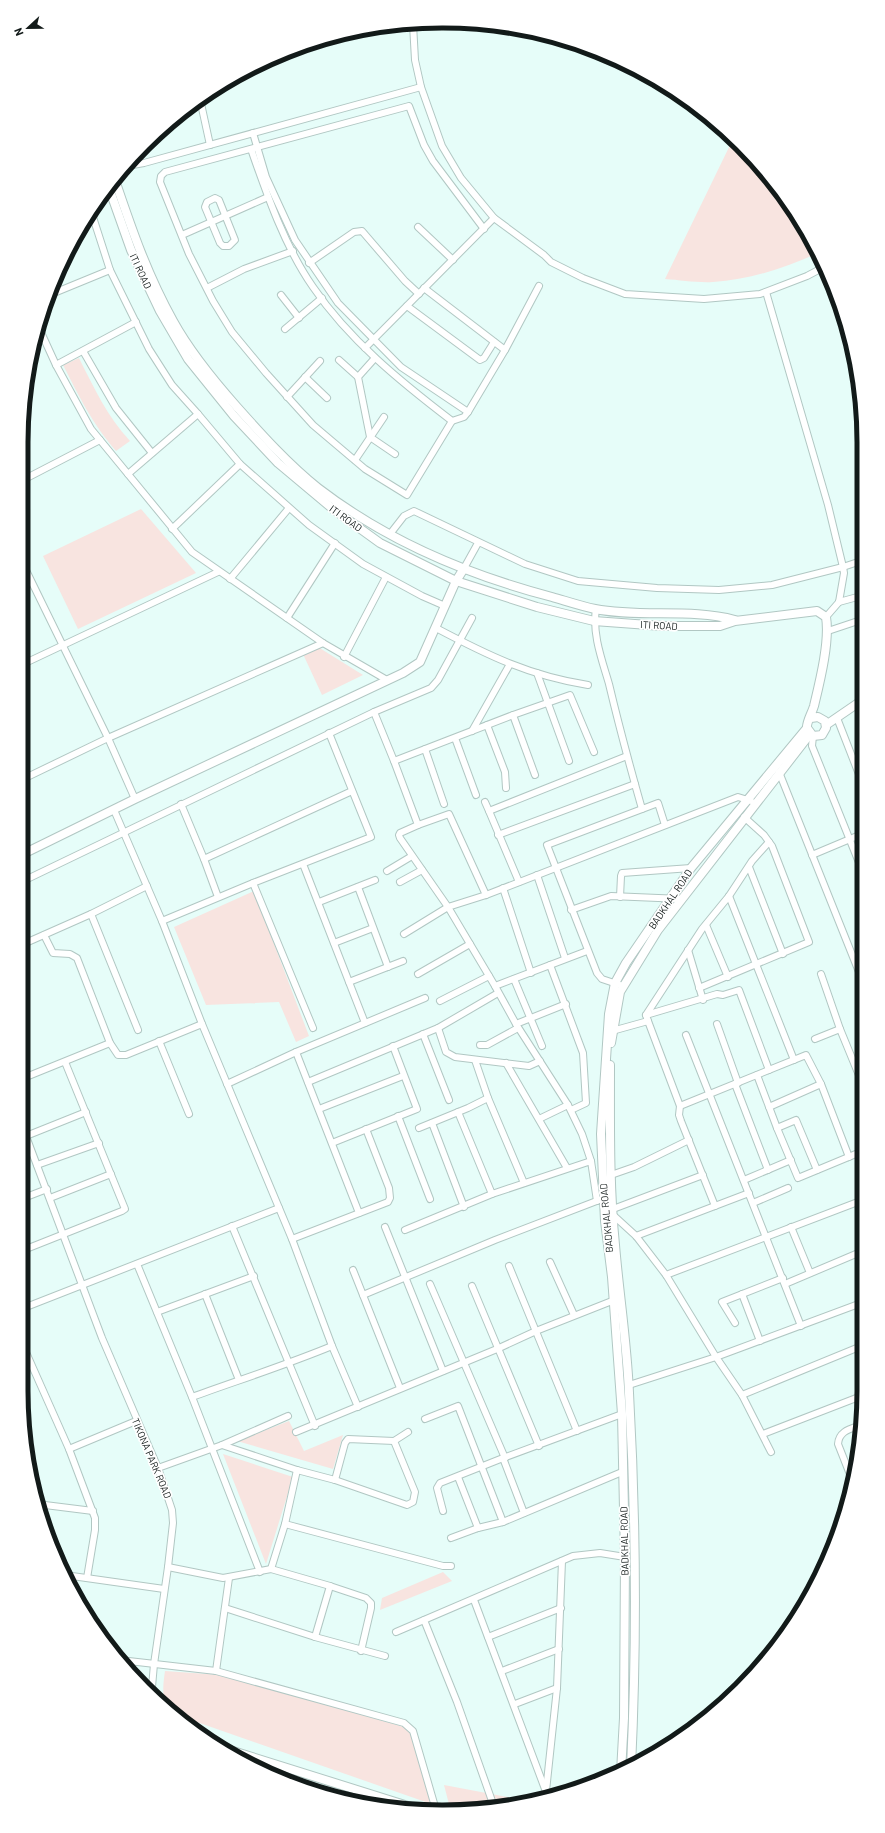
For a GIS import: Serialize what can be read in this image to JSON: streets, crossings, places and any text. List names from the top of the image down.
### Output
{
  "streets": {
    "street": ["ITI ROAD", "BADKHAL ROAD", "TIKONA PARK ROAD"]
  },
  "north": "left"
}
